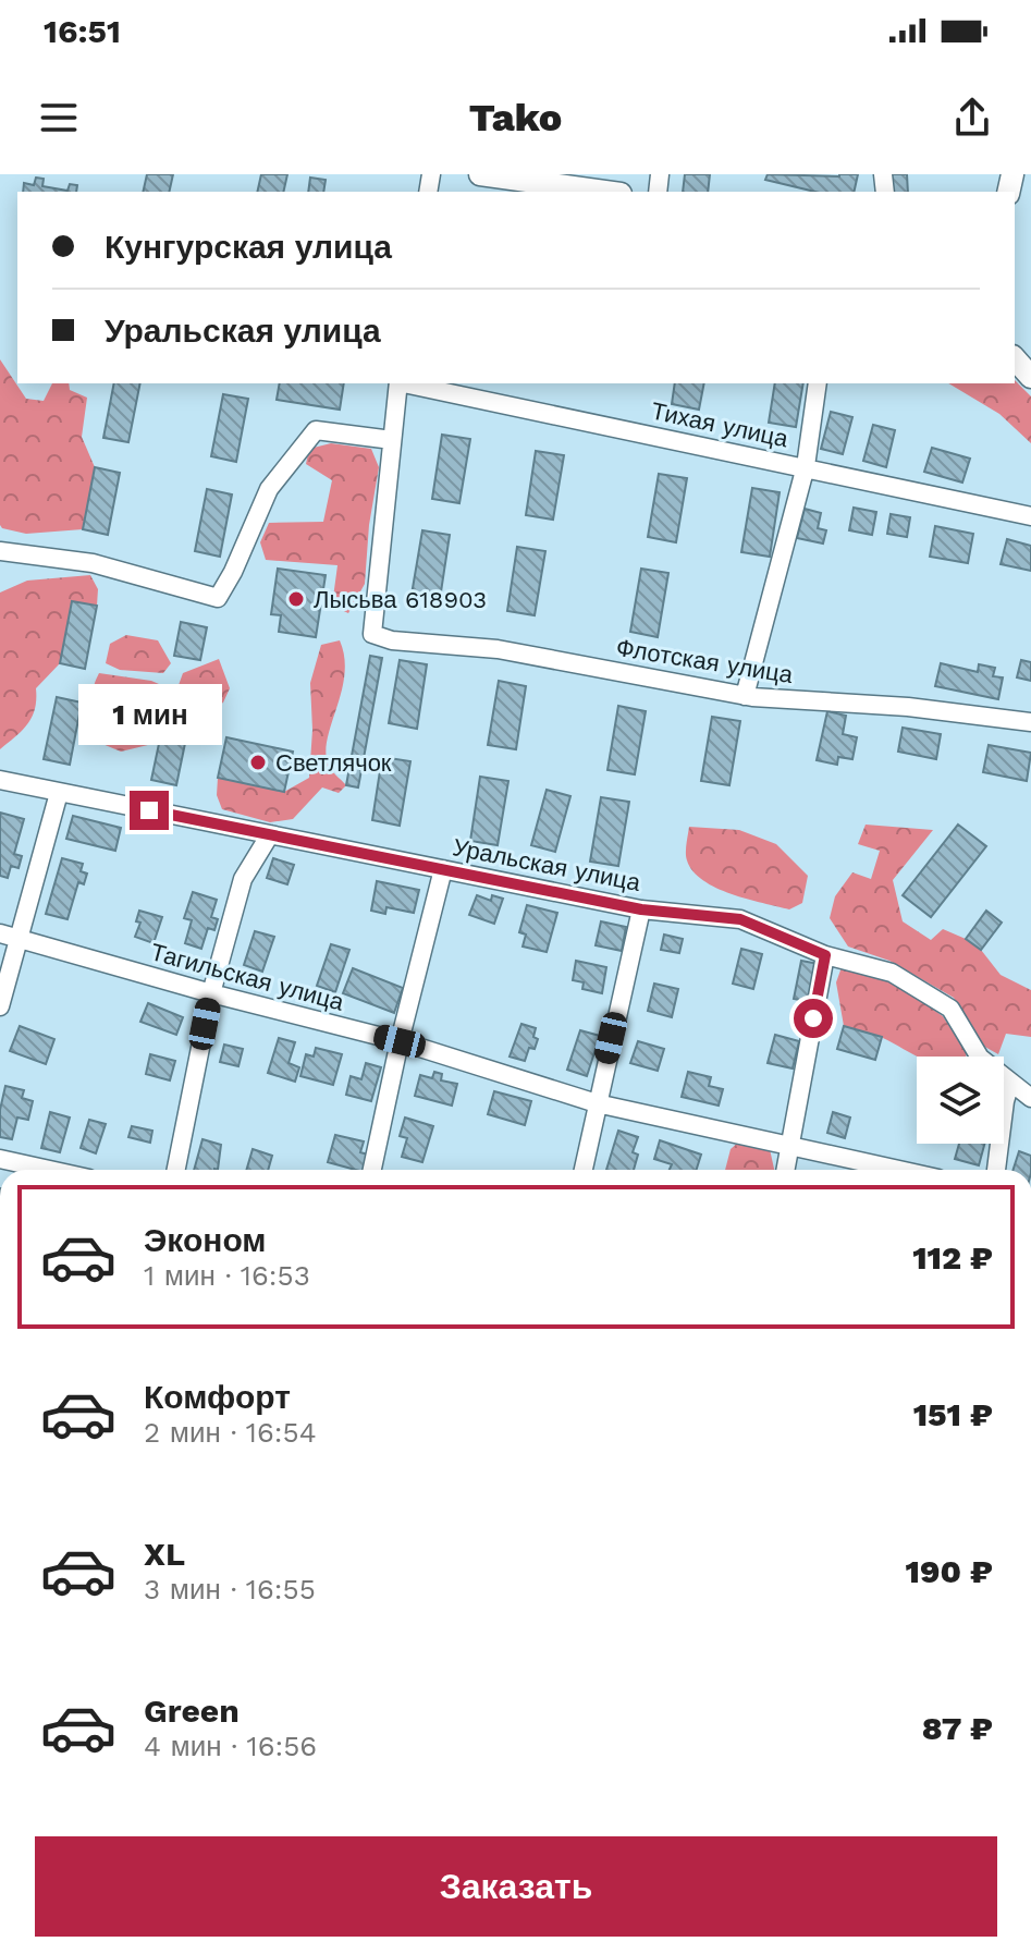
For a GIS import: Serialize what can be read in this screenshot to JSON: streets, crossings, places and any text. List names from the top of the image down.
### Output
{
  "streets": {
    "street": [
      "Тихая улица",
      "Флотская улица",
      "Уральская улица",
      "Тагильская улица"
    ]
  },
  "places": ["Лысьва 618903", "Светлячок"],
  "page": {
    "status": "16:51",
    "header": "Tako",
    "banner": ["Кунгурская улица", "Уральская улица"],
    "bubble": "1 мин",
    "list": [
      {
        "name": "Эконом",
        "note": "1 мин · 16:53",
        "value": "112 ₽"
      },
      {
        "name": "Комфорт",
        "note": "2 мин · 16:54",
        "value": "151 ₽"
      },
      {
        "name": "XL",
        "note": "3 мин · 16:55",
        "value": "190 ₽"
      },
      {
        "name": "Green",
        "note": "4 мин · 16:56",
        "value": "87 ₽"
      }
    ],
    "buttons": "Заказать"
  }
}
